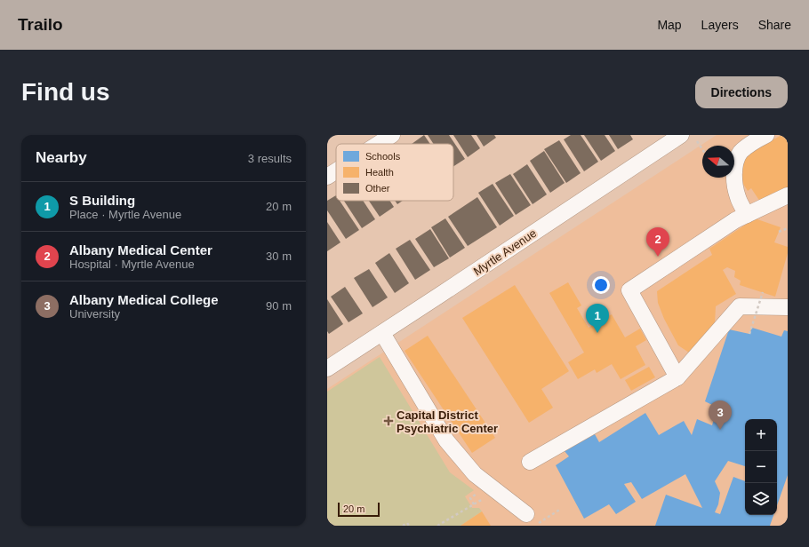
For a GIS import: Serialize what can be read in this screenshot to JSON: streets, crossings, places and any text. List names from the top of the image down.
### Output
{
  "streets": {
    "street": ["Myrtle Avenue"]
  },
  "places": {
    "health": ["Capital District Psychiatric Center"]
  },
  "legend": ["Schools", "Health", "Other"],
  "scale_bar": "20 m",
  "north": "left",
  "page": {
    "header": "Trailo",
    "nav": ["Map", "Layers", "Share"],
    "buttons": "Directions",
    "title": "Find us",
    "heading": ["Nearby", "3 results"],
    "list": [
      {
        "mark": "1",
        "name": "S Building",
        "note": "Place · Myrtle Avenue",
        "value": "20 m"
      },
      {
        "mark": "2",
        "name": "Albany Medical Center",
        "note": "Hospital · Myrtle Avenue",
        "value": "30 m"
      },
      {
        "mark": "3",
        "name": "Albany Medical College",
        "note": "University",
        "value": "90 m"
      }
    ],
    "pins": ["2", "1", "3"],
    "map_buttons": ["+", "−"],
    "scale": "20 m"
  }
}
